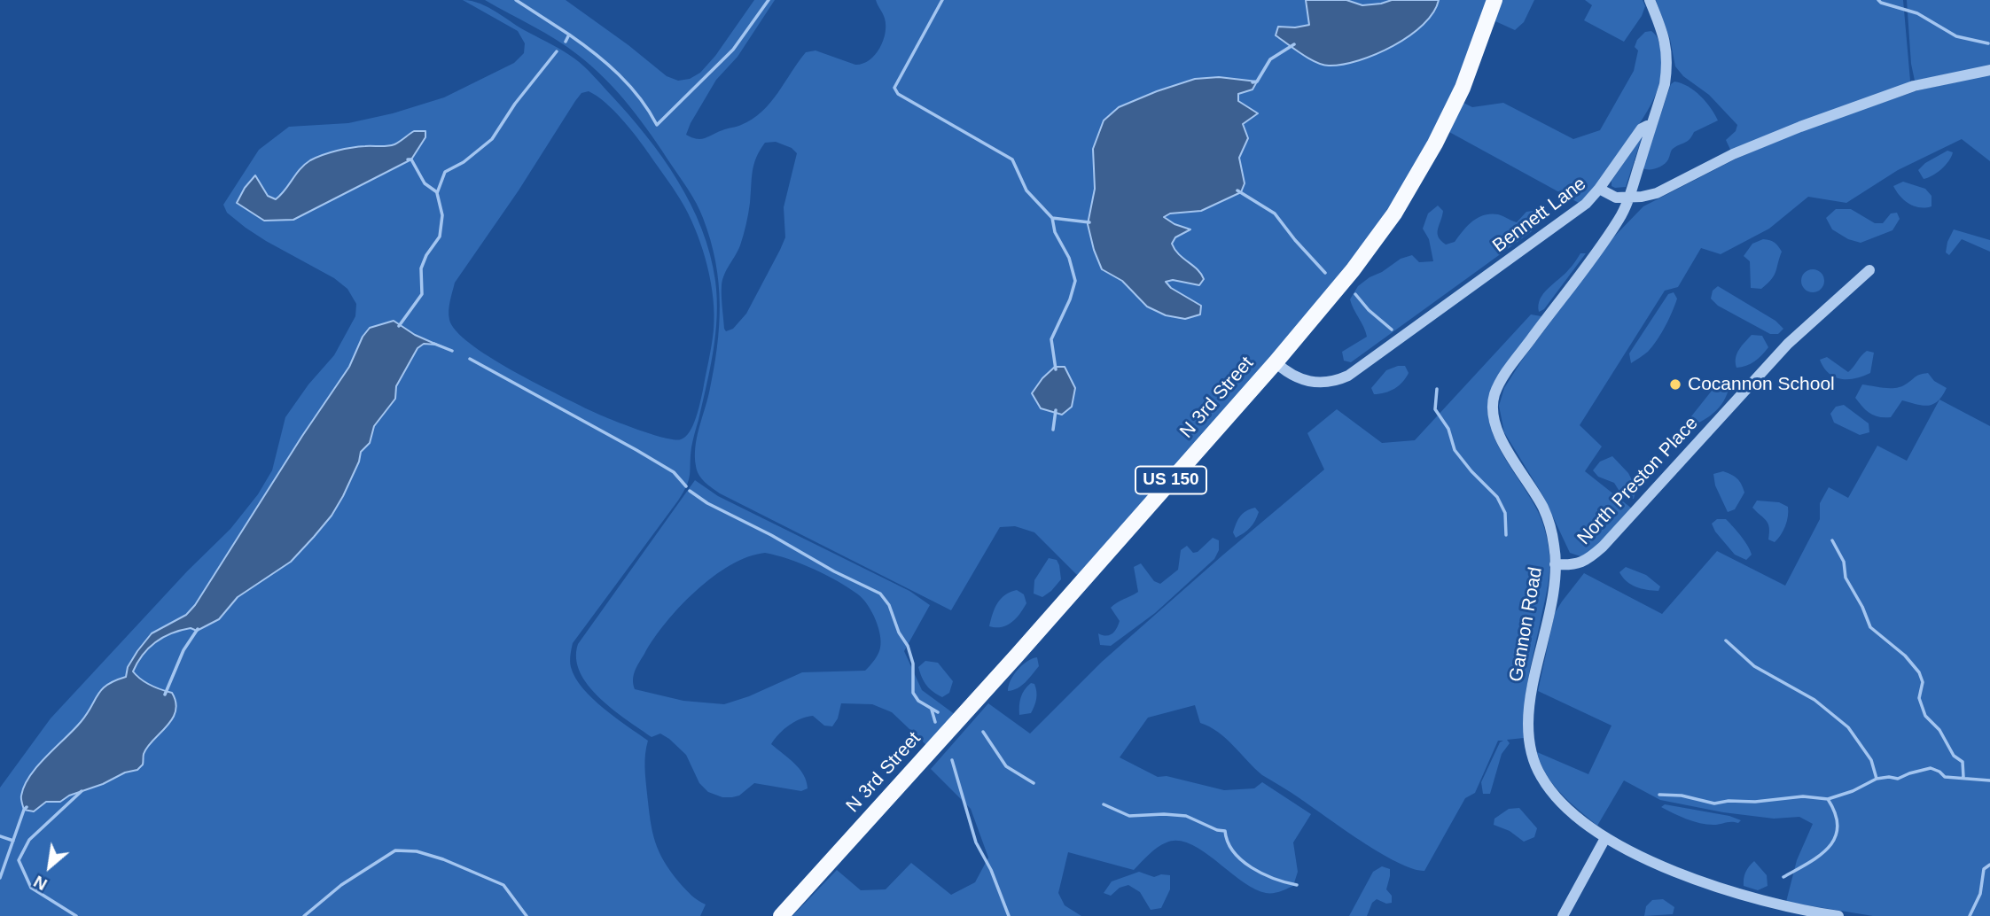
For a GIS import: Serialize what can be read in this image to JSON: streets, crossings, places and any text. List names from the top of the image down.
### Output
{
  "streets": {
    "main road": ["N 3rd Street", "US 150"],
    "street": ["Bennett Lane", "North Preston Place", "Gannon Road"]
  },
  "crossings": [
    ["Bennett Lane", "N 3rd Street"],
    ["Bennett Lane", "Gannon Road"],
    ["North Preston Place", "Gannon Road"]
  ],
  "places": ["Cocannon School"],
  "north": "bottom left"
}
